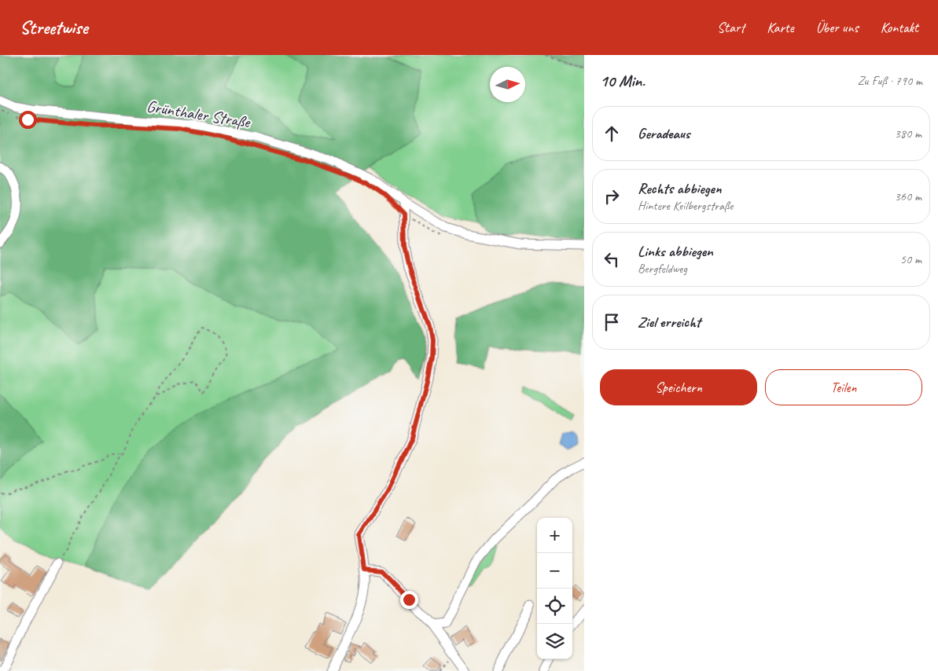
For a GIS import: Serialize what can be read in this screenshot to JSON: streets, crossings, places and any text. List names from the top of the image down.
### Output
{
  "streets": {
    "street": ["Grünthaler Straße"]
  },
  "north": "right",
  "page": {
    "header": "Streetwise",
    "nav": [
      "Start",
      "Karte",
      "Über uns",
      "Kontakt"
    ],
    "heading": ["10 Min.", "Zu Fuß · 790 m"],
    "list": [
      ["Geradeaus", "380 m"],
      ["Rechts abbiegen", "Hintere Keilbergstraße", "360 m"],
      ["Links abbiegen", "Bergfeldweg", "50 m"],
      "Ziel erreicht"
    ],
    "buttons": ["Speichern", "Teilen"],
    "map_buttons": ["+", "−"]
  }
}
